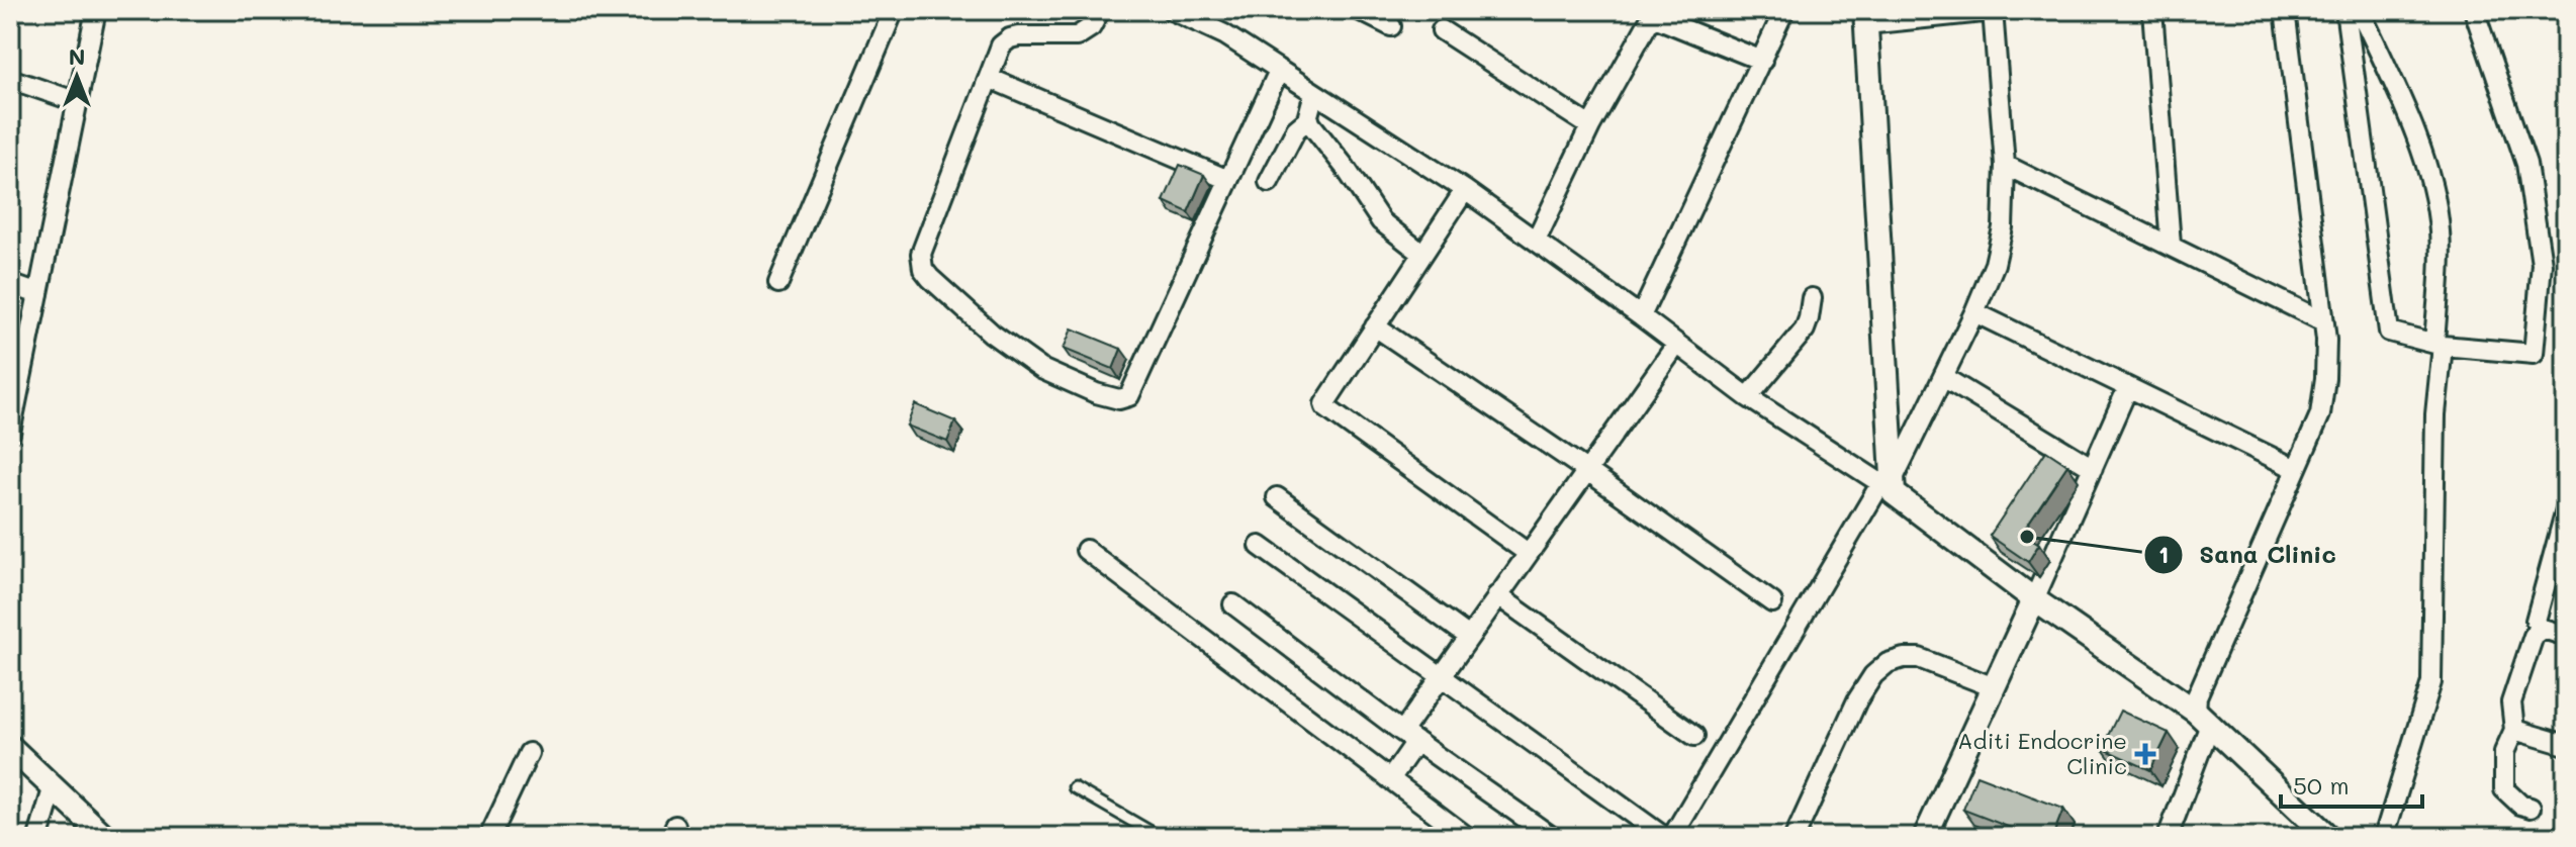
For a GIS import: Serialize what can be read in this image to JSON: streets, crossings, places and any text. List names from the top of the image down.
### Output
{
  "places": {
    "other": ["Sana Clinic"],
    "health": ["Aditi Endocrine Clinic"]
  },
  "scale_bar": "50 m",
  "north": "top"
}
